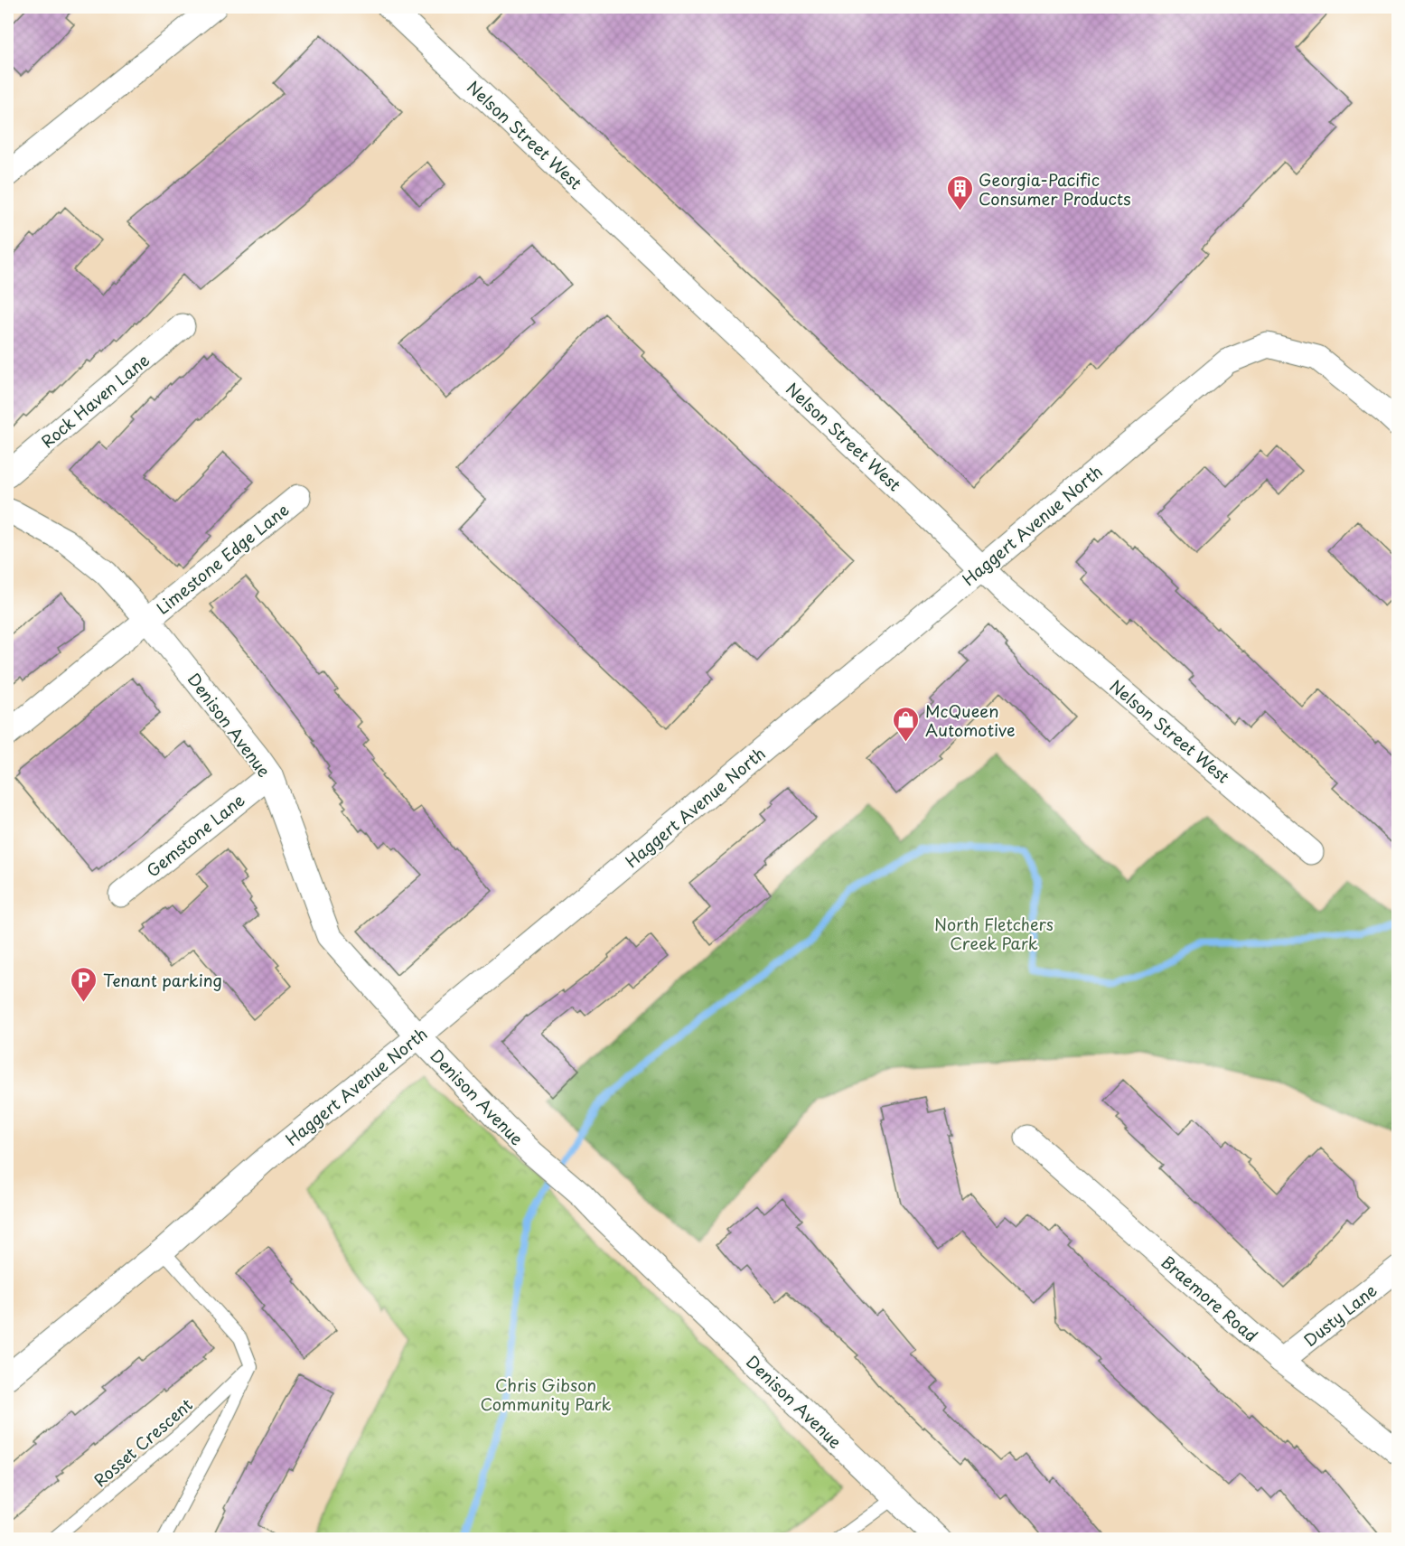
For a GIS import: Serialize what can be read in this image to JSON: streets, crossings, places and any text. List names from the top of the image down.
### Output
{
  "streets": {
    "street": [
      "Nelson Street West",
      "Rock Haven Lane",
      "Haggert Avenue North",
      "Limestone Edge Lane",
      "Denison Avenue",
      "Gemstone Lane",
      "Braemore Road",
      "Dusty Lane"
    ],
    "lane": ["Rosset Crescent"]
  },
  "crossings": [
    ["Nelson Street West", "Haggert Avenue North"],
    ["Haggert Avenue North", "Denison Avenue"],
    ["Limestone Edge Lane", "Denison Avenue"],
    ["Denison Avenue", "Gemstone Lane"],
    ["Braemore Road", "Dusty Lane"]
  ],
  "parks": ["North Fletchers Creek Park", "Chris Gibson Community Park"],
  "places": {
    "building": ["Georgia-Pacific Consumer Products"],
    "shop": ["McQueen Automotive"],
    "parking": ["Tenant parking"]
  }
}
